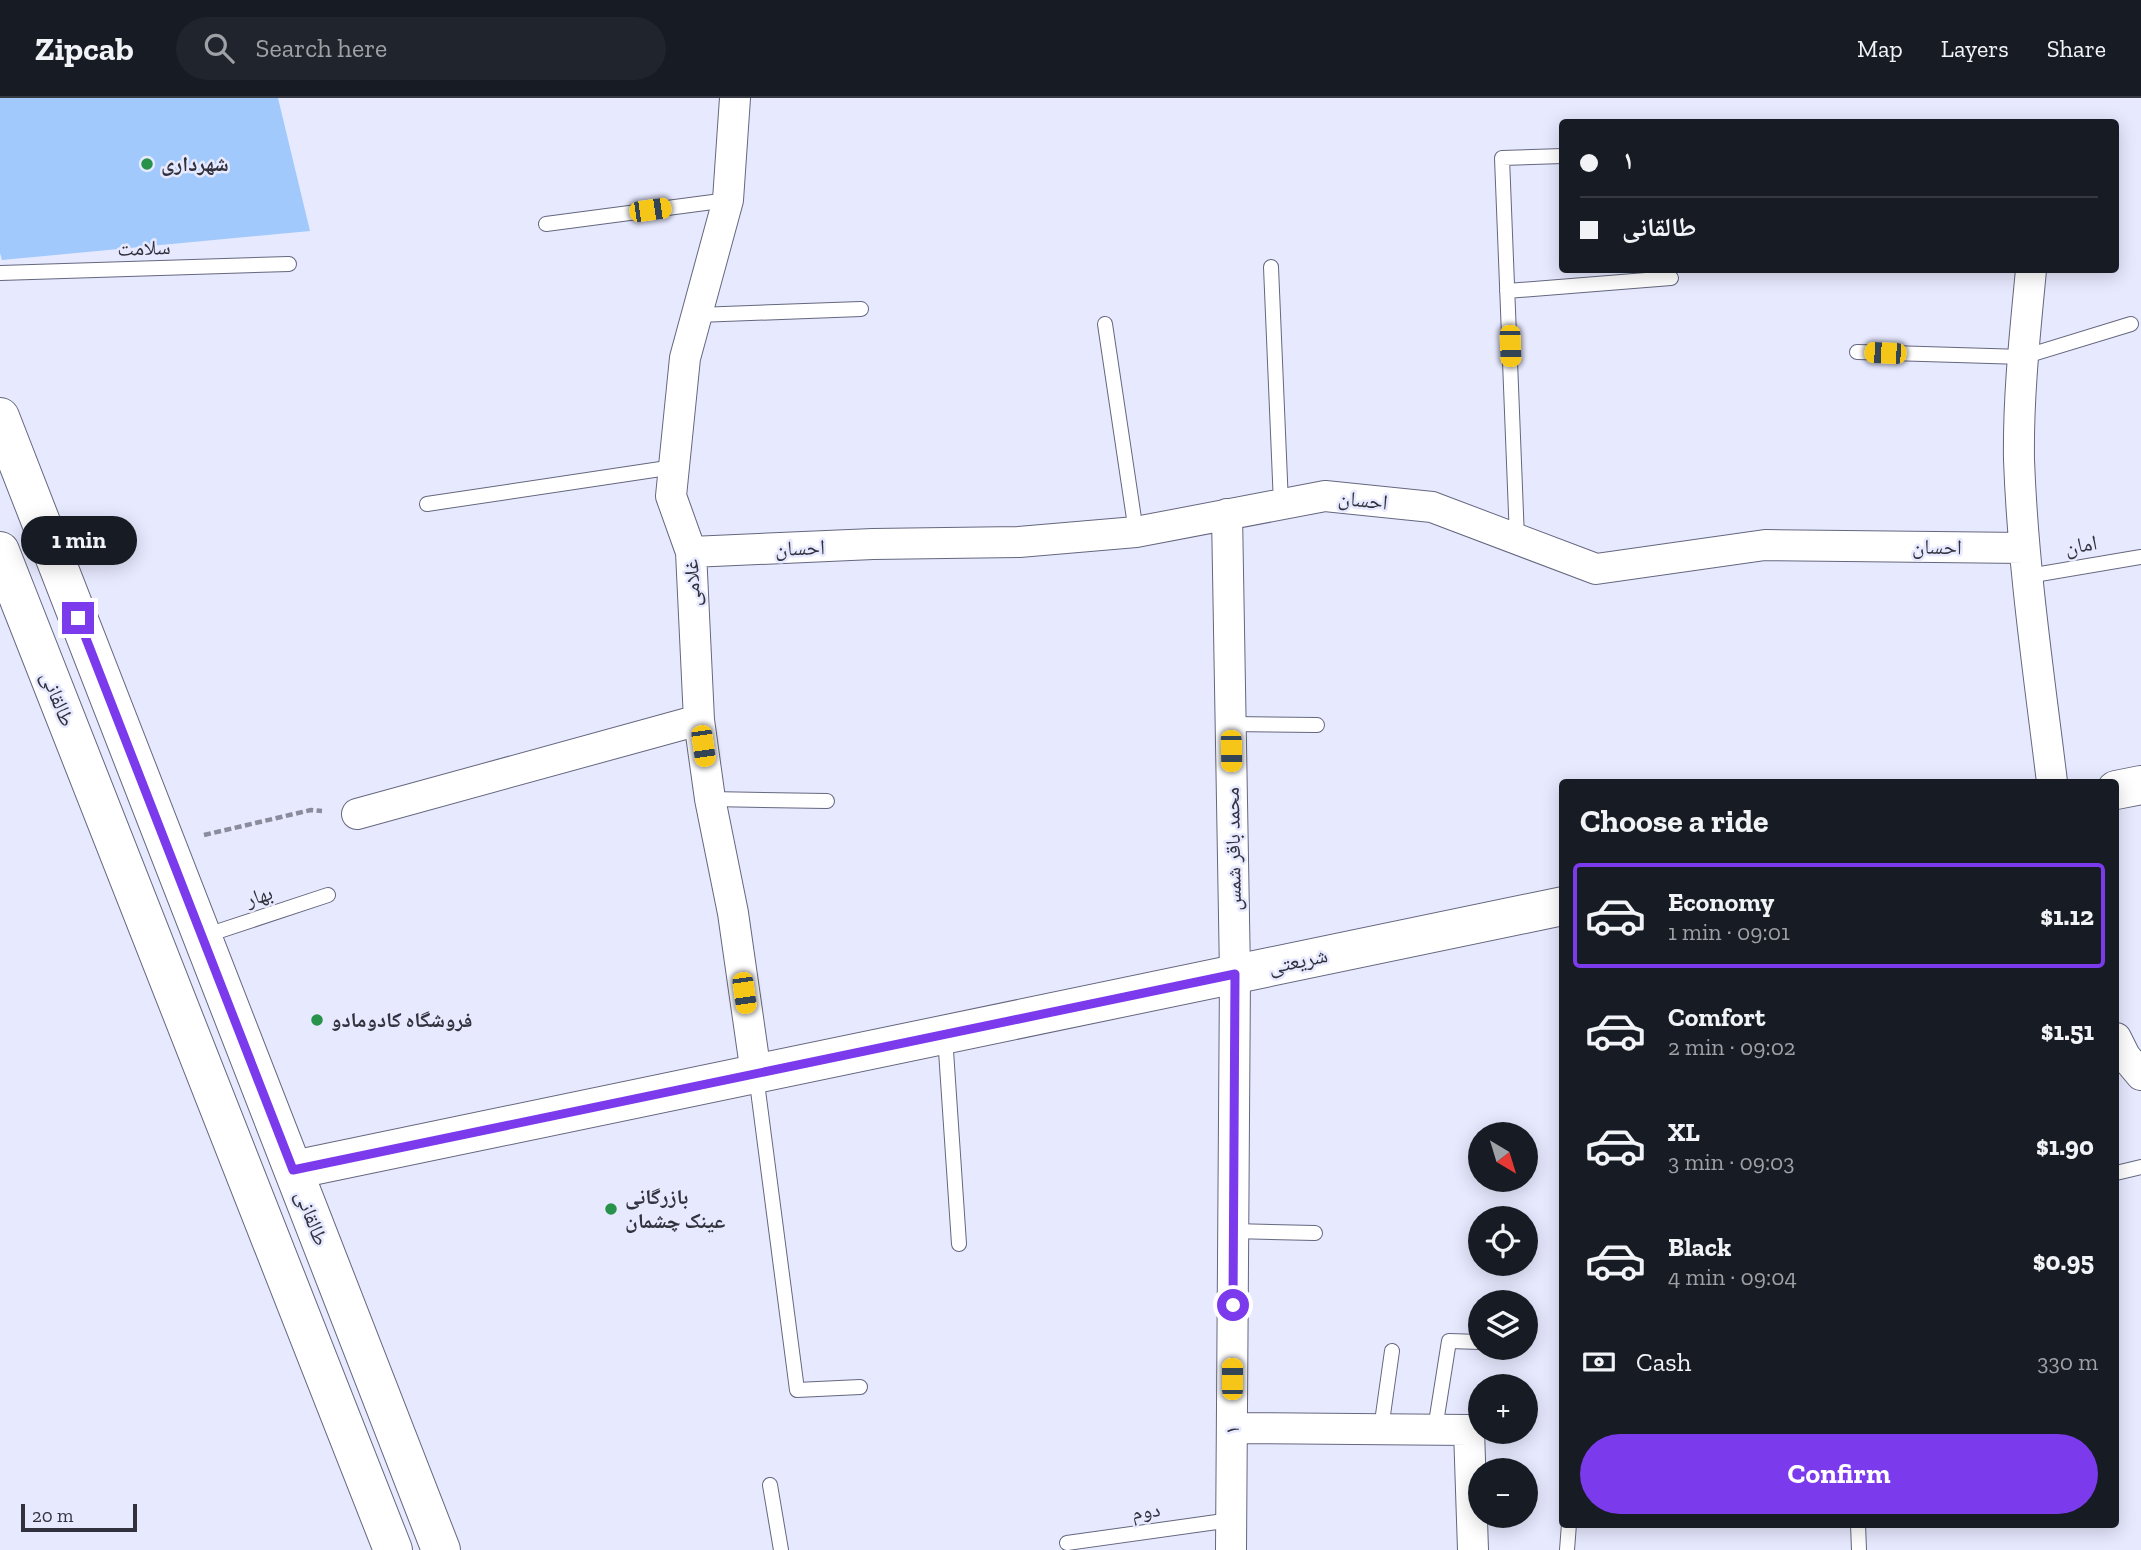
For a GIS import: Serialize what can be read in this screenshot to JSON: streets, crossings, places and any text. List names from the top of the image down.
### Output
{
  "streets": {
    "main road": ["طالقانی", "شریعتی"],
    "street": [
      "احسان",
      "غلامی",
      "محمد باقر شمس",
      "۱"
    ],
    "lane": [
      "سلامت",
      "امان",
      "بهار",
      "دوم"
    ]
  },
  "crossings": [
    ["احسان", "امان"],
    ["احسان", "غلامی"],
    ["احسان", "محمد باقر شمس"],
    ["غلامی", "شریعتی"],
    ["طالقانی", "بهار"],
    ["طالقانی", "شریعتی"],
    ["محمد باقر شمس", "شریعتی"],
    ["محمد باقر شمس", "۱"],
    ["شریعتی", "۱"],
    ["۱", "دوم"]
  ],
  "places": ["شهرداری", "فروشگاه کادومادو", "بازرگانی عینک چشمان"],
  "scale_bar": "20 m",
  "north": "bottom right",
  "page": {
    "header": "Zipcab",
    "search": "Search here",
    "nav": ["Map", "Layers", "Share"],
    "banner": ["۱", "طالقانی"],
    "bubble": "1 min",
    "heading": "Choose a ride",
    "list": [
      {
        "name": "Economy",
        "note": "1 min · 09:01",
        "value": "$1.12"
      },
      {
        "name": "Comfort",
        "note": "2 min · 09:02",
        "value": "$1.51"
      },
      {
        "name": "XL",
        "note": "3 min · 09:03",
        "value": "$1.90"
      },
      {
        "name": "Black",
        "note": "4 min · 09:04",
        "value": "$0.95"
      }
    ],
    "map_buttons": ["+", "−"],
    "pay": ["Cash", "330 m"],
    "buttons": "Confirm",
    "scale": "20 m"
  }
}
